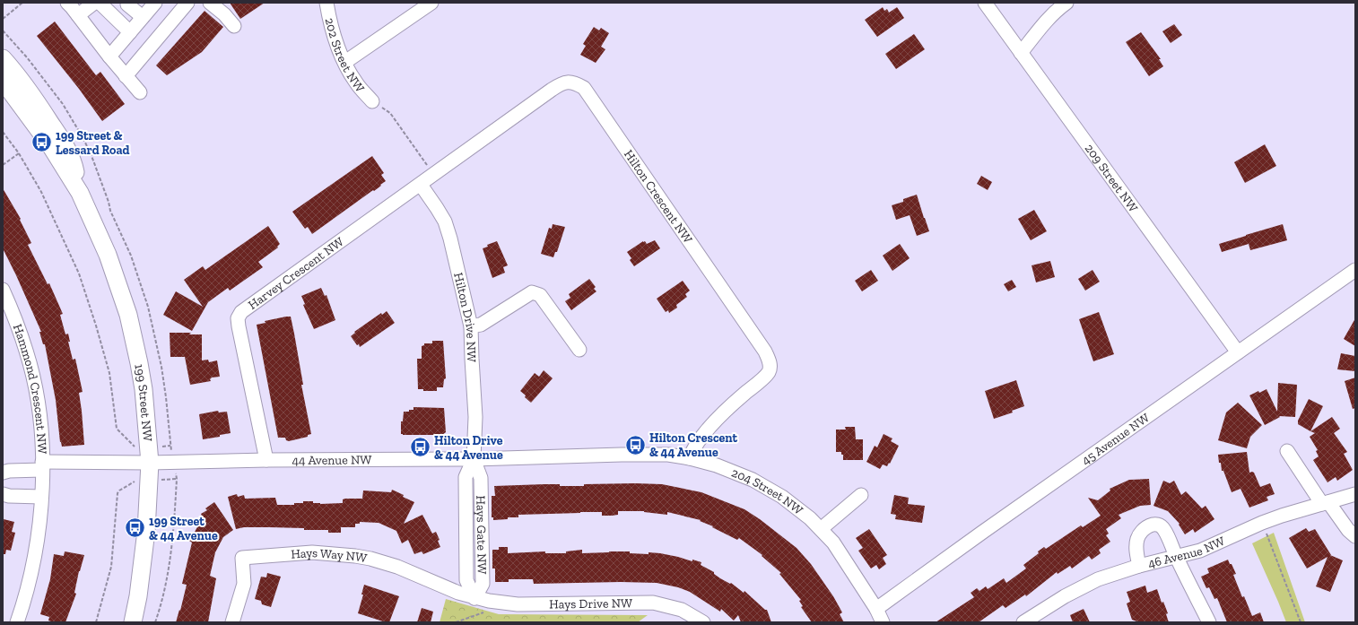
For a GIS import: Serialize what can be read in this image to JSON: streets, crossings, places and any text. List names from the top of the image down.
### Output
{
  "streets": {
    "main road": ["199 Street NW"],
    "street": [
      "202 Street NW",
      "209 Street NW",
      "Hilton Crescent NW",
      "Harvey Crescent NW",
      "Hilton Drive NW",
      "Hammond Crescent NW",
      "45 Avenue NW",
      "44 Avenue NW",
      "204 Street NW",
      "Hays Gate NW",
      "46 Avenue NW",
      "Hays Way NW",
      "Hays Drive NW"
    ]
  },
  "crossings": [
    ["209 Street NW", "45 Avenue NW"],
    ["Hilton Crescent NW", "Harvey Crescent NW"],
    ["Hilton Crescent NW", "Hilton Drive NW"],
    ["Hilton Crescent NW", "204 Street NW"],
    ["Harvey Crescent NW", "Hilton Drive NW"],
    ["Harvey Crescent NW", "44 Avenue NW"],
    ["Hilton Drive NW", "44 Avenue NW"],
    ["Hilton Drive NW", "Hays Gate NW"],
    ["Hammond Crescent NW", "44 Avenue NW"],
    ["199 Street NW", "44 Avenue NW"],
    ["45 Avenue NW", "204 Street NW"],
    ["44 Avenue NW", "204 Street NW"],
    ["44 Avenue NW", "Hays Gate NW"],
    ["Hays Gate NW", "Hays Way NW"],
    ["Hays Gate NW", "Hays Drive NW"],
    ["Hays Way NW", "Hays Drive NW"]
  ],
  "places": {
    "bus stop": [
      "199 Street & Lessard Road",
      "Hilton Crescent & 44 Avenue",
      "Hilton Drive & 44 Avenue",
      "199 Street & 44 Avenue"
    ]
  }
}
